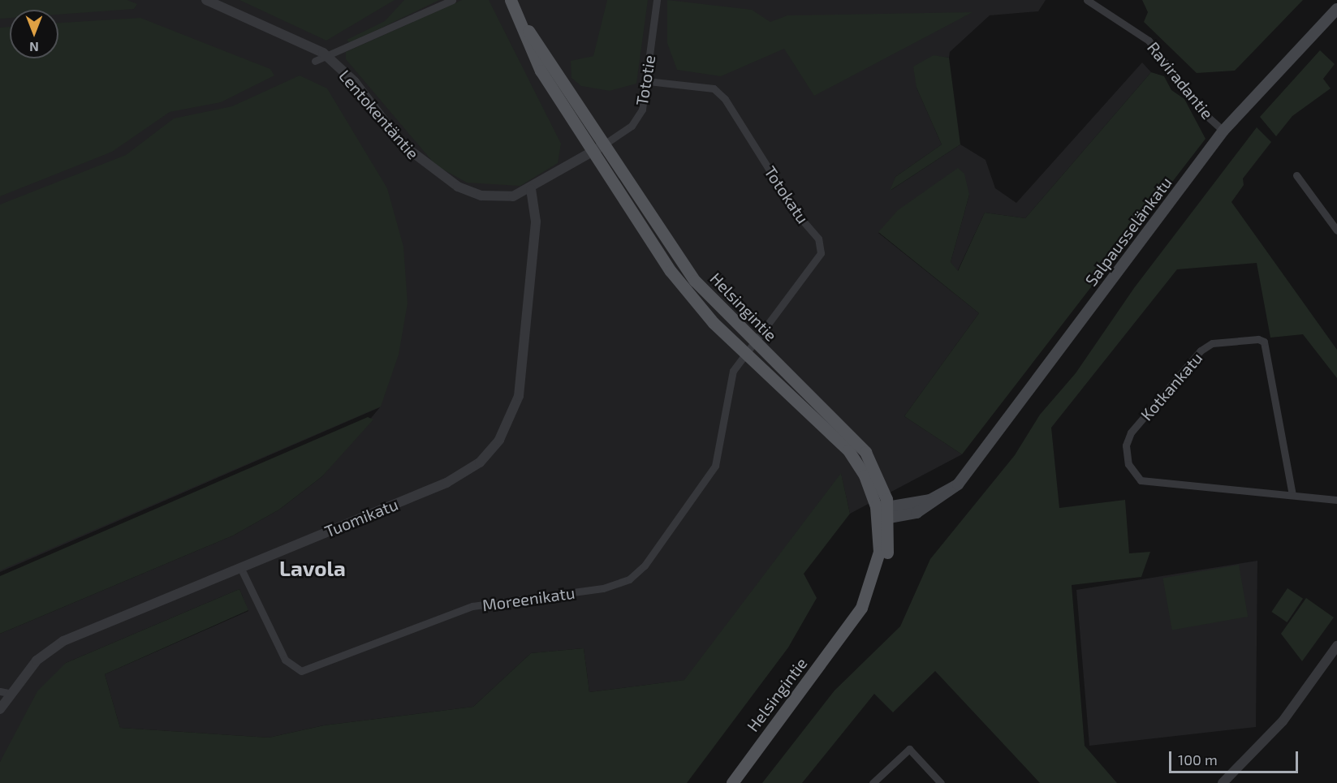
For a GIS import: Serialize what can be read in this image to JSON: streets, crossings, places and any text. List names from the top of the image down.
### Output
{
  "streets": {
    "main road": ["Salpausselänkatu", "Helsingintie"],
    "street": [
      "Tototie",
      "Raviradantie",
      "Lentokentäntie",
      "Totokatu",
      "Kotkankatu",
      "Tuomikatu",
      "Moreenikatu"
    ]
  },
  "crossings": [
    ["Tototie", "Lentokentäntie"],
    ["Tototie", "Totokatu"],
    ["Tototie", "Helsingintie"],
    ["Raviradantie", "Salpausselänkatu"],
    ["Lentokentäntie", "Helsingintie"],
    ["Lentokentäntie", "Tuomikatu"],
    ["Totokatu", "Helsingintie"],
    ["Totokatu", "Moreenikatu"],
    ["Salpausselänkatu", "Helsingintie"],
    ["Helsingintie", "Moreenikatu"],
    ["Tuomikatu", "Moreenikatu"]
  ],
  "districts": ["Lavola"],
  "scale_bar": "100 m",
  "north": "bottom"
}
